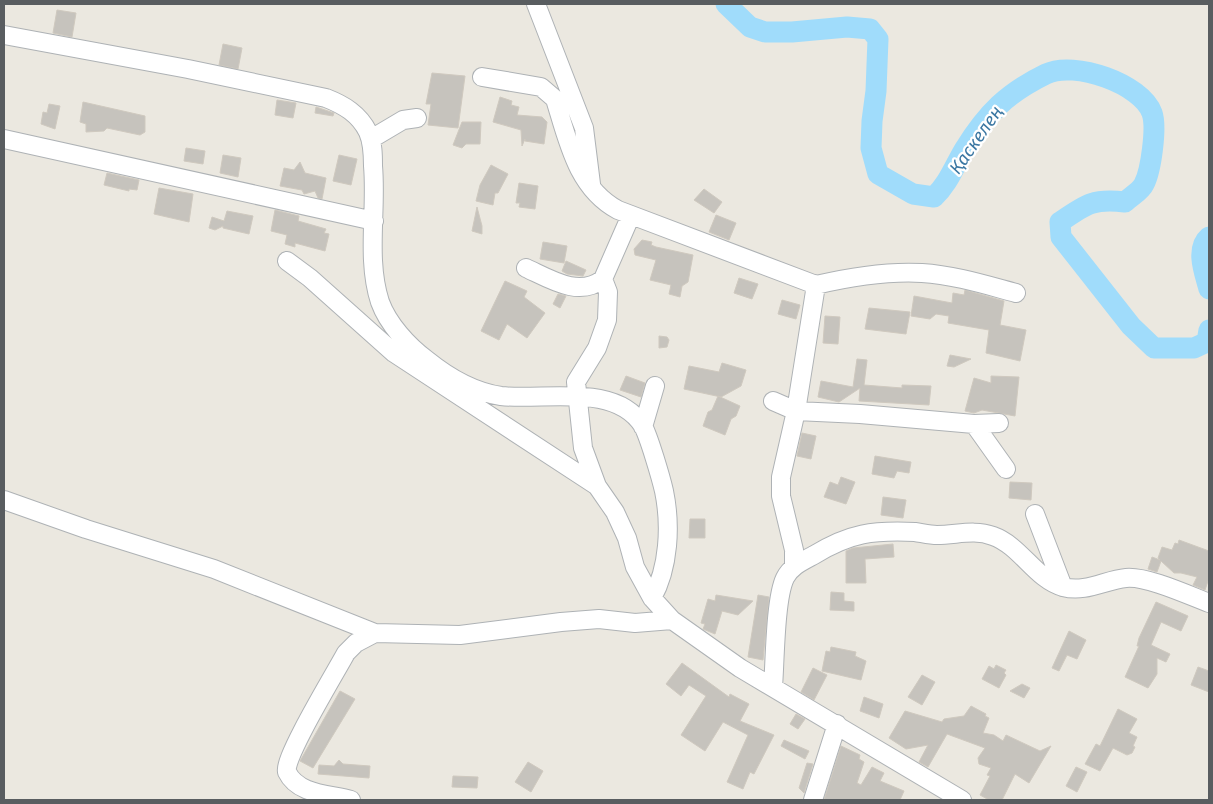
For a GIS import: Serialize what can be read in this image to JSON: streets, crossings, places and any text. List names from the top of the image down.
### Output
{
  "water": ["Қаскелең"]
}
